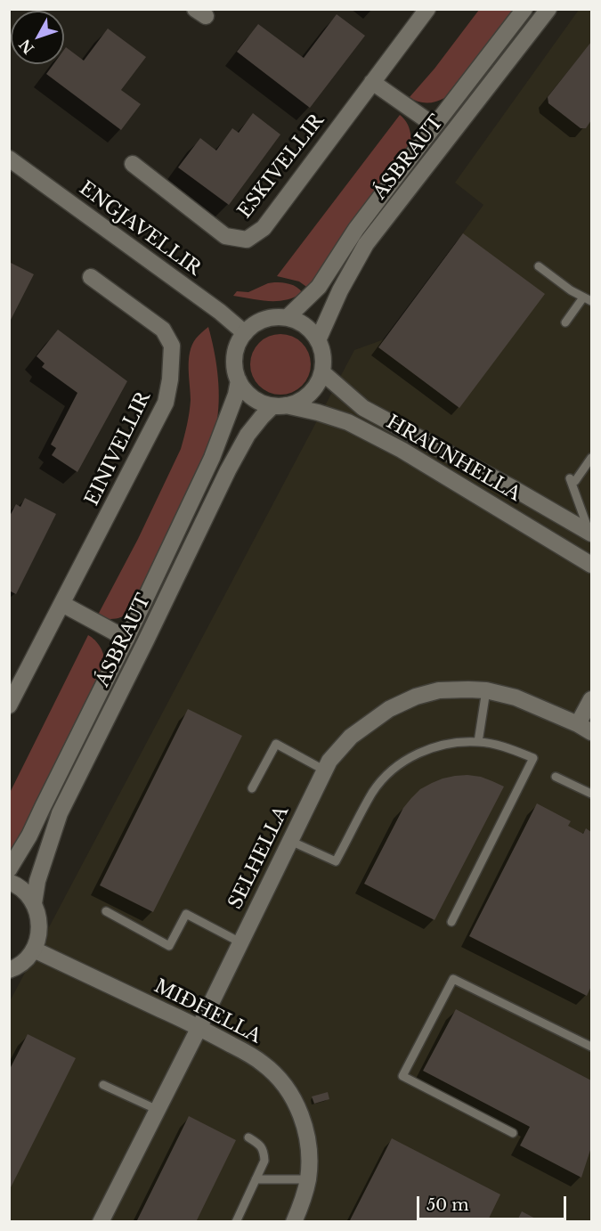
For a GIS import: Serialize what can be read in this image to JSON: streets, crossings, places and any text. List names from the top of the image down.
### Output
{
  "streets": {
    "street": [
      "ÁSBRAUT",
      "ESKIVELLIR",
      "ENGJAVELLIR",
      "EINIVELLIR",
      "HRAUNHELLA",
      "SELHELLA",
      "MIÐHELLA"
    ]
  },
  "crossings": [
    ["ÁSBRAUT", "ENGJAVELLIR"],
    ["ÁSBRAUT", "HRAUNHELLA"],
    ["ENGJAVELLIR", "HRAUNHELLA"],
    ["SELHELLA", "MIÐHELLA"]
  ],
  "scale_bar": "50 m",
  "north": "bottom left"
}
